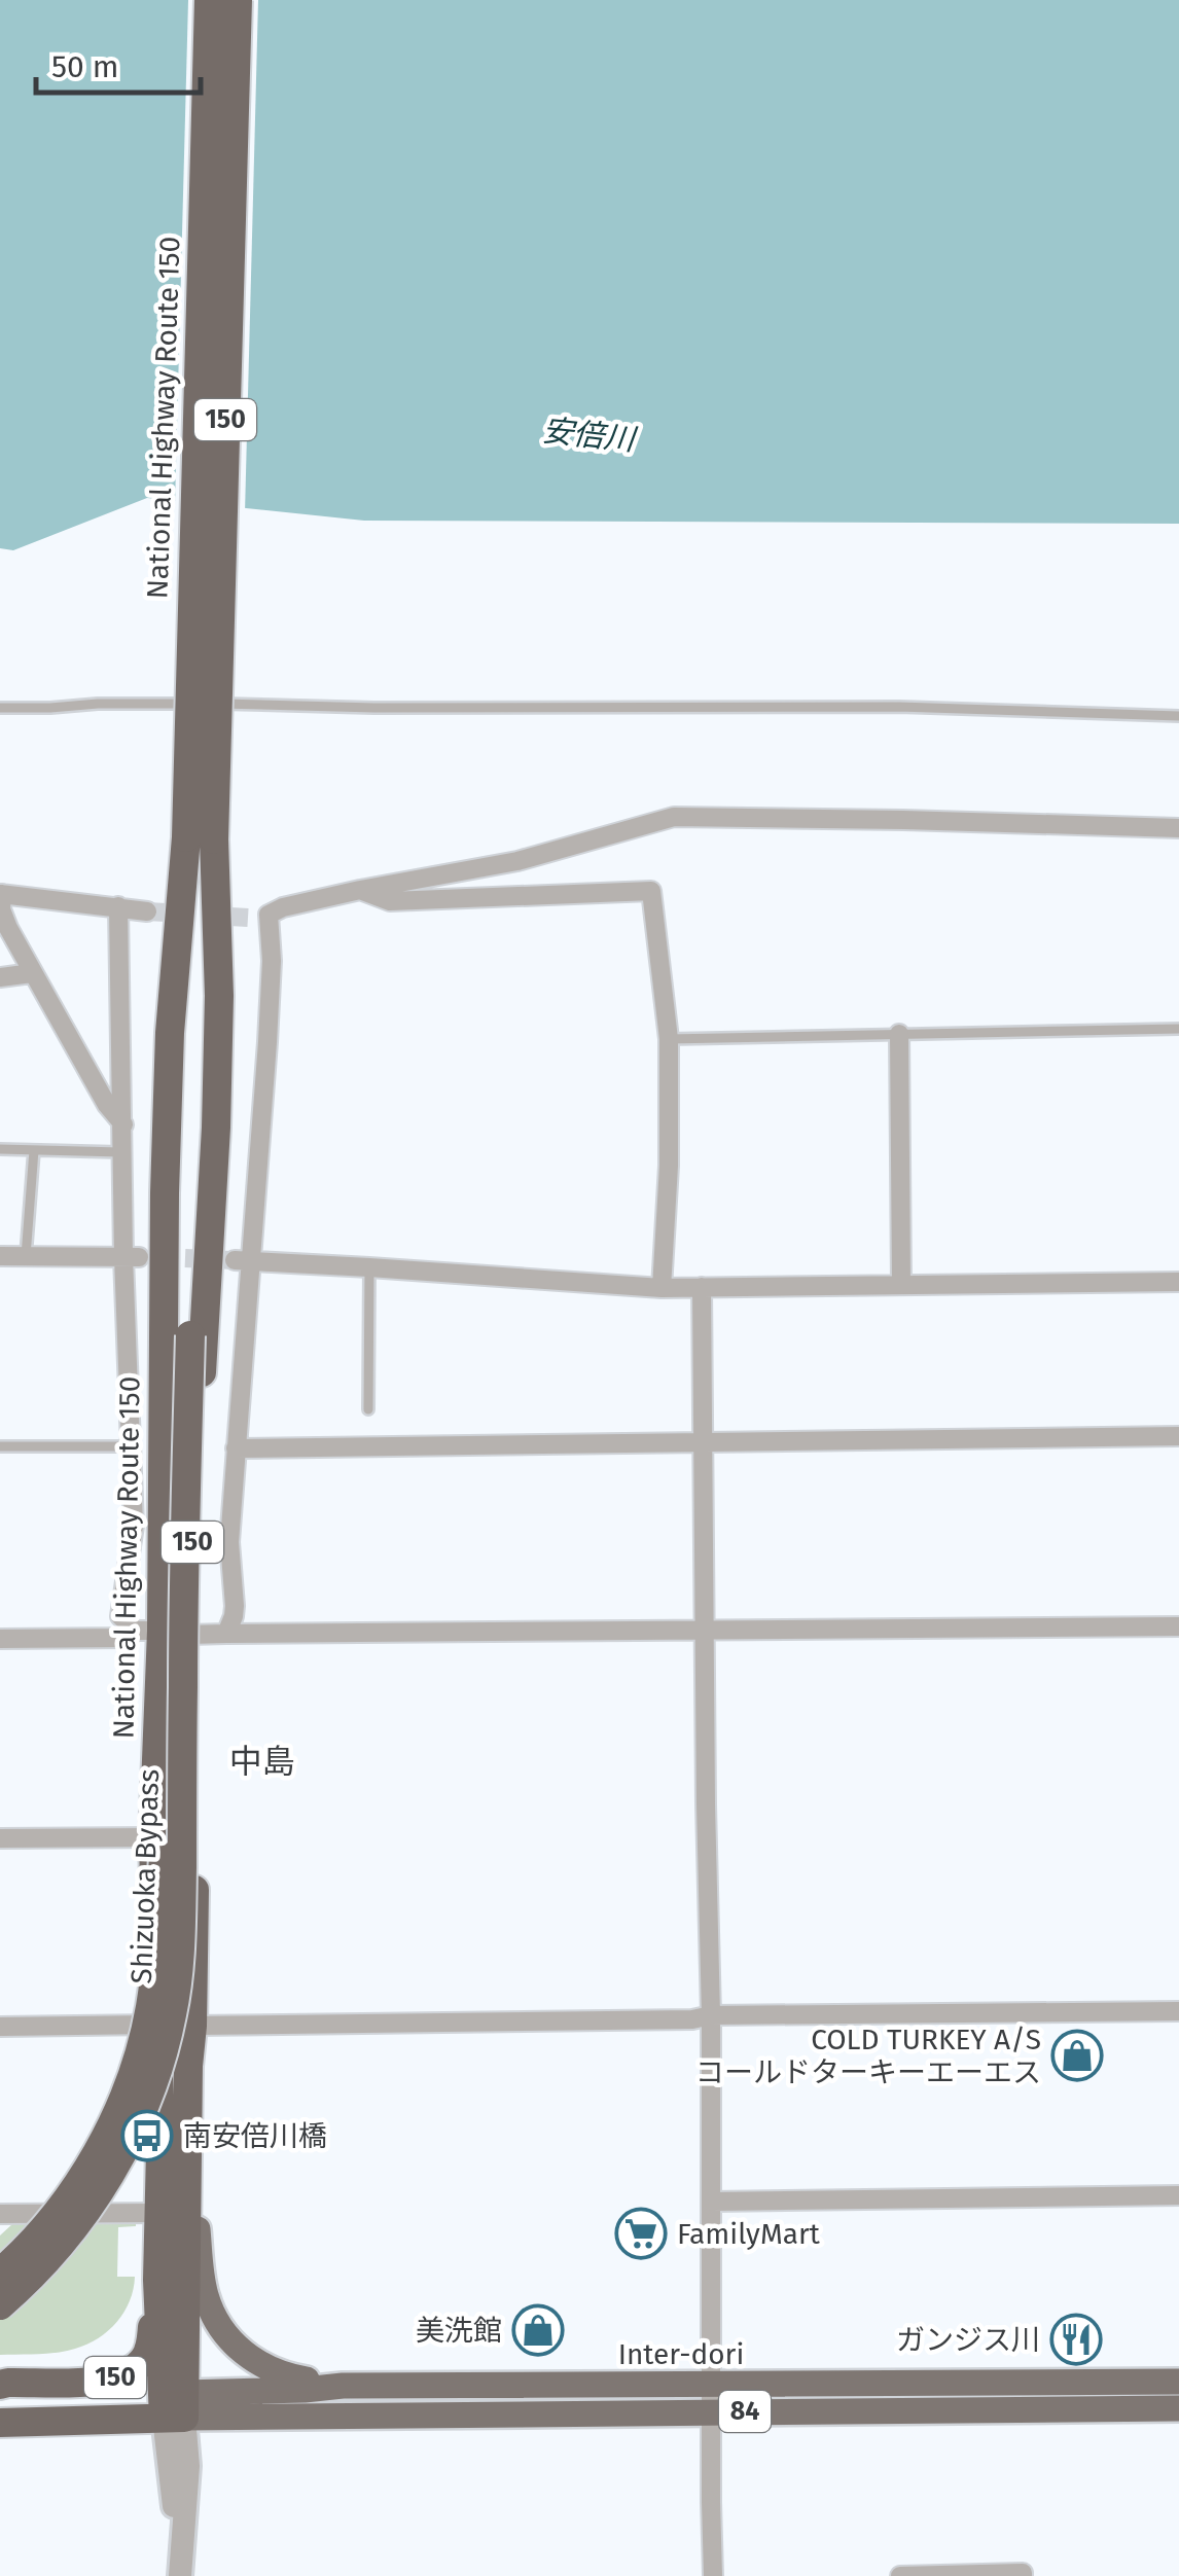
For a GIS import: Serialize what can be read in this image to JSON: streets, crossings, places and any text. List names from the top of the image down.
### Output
{
  "streets": {
    "highway": ["National Highway Route 150", "150", "Shizuoka Bypass"],
    "main road": ["Inter-dori", "84"]
  },
  "crossings": [
    ["National Highway Route 150", "150"],
    ["National Highway Route 150", "Shizuoka Bypass"],
    ["National Highway Route 150", "Inter-dori"],
    ["150", "Inter-dori"]
  ],
  "districts": ["中島"],
  "water": ["安倍川"],
  "places": {
    "shop": ["COLD TURKEY A/S コールドターキーエーエス", "美洗館"],
    "bus stop": ["南安倍川橋"],
    "supermarket": ["FamilyMart"],
    "restaurant": ["ガンジス川"]
  },
  "scale_bar": "50 m"
}
